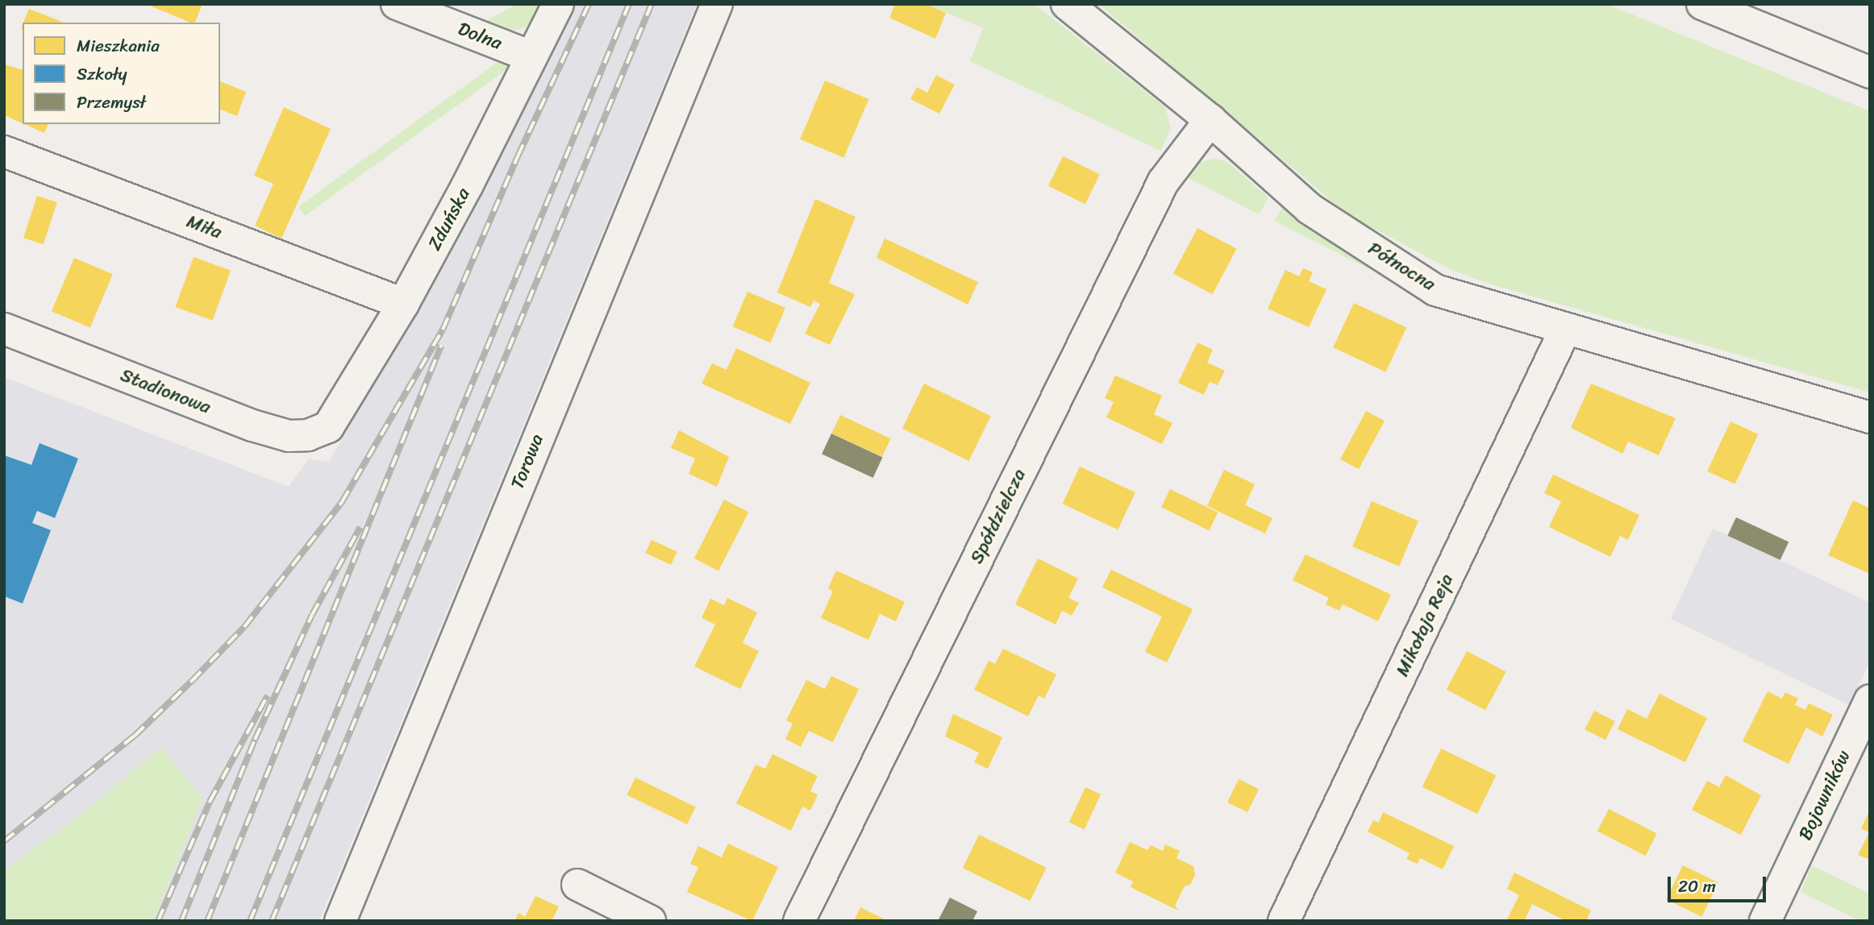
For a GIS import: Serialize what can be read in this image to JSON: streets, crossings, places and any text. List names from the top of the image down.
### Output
{
  "streets": {
    "street": [
      "Dolna",
      "Zduńska",
      "Miła",
      "Północna",
      "Stadionowa",
      "Torowa",
      "Spółdzielcza",
      "Mikołaja Reja",
      "Bojowników"
    ]
  },
  "crossings": [
    ["Dolna", "Zduńska"],
    ["Zduńska", "Miła"],
    ["Zduńska", "Stadionowa"],
    ["Północna", "Spółdzielcza"],
    ["Północna", "Mikołaja Reja"]
  ],
  "legend": ["Mieszkania", "Szkoły", "Przemysł"],
  "scale_bar": "20 m"
}
